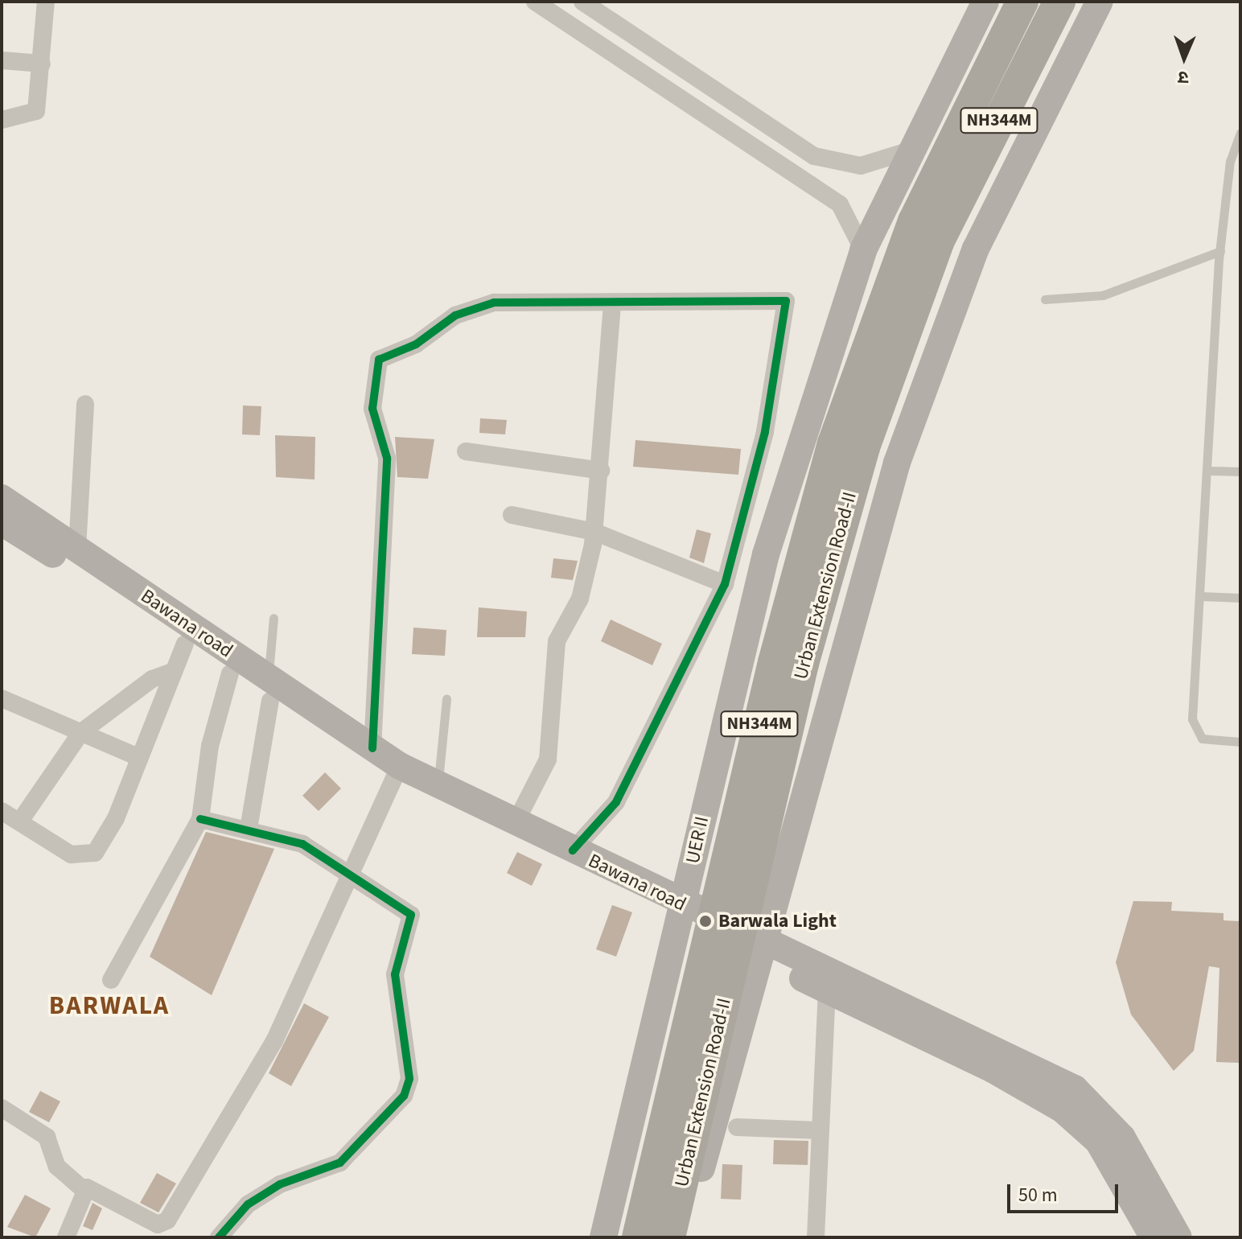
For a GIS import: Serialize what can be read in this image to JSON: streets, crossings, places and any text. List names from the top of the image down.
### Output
{
  "streets": {
    "highway": ["NH344M", "Urban Extension Road-II"],
    "main road": ["Bawana road", "UER II"]
  },
  "crossings": [
    ["Bawana road", "UER II"]
  ],
  "districts": ["BARWALA"],
  "places": ["Barwala Light"],
  "scale_bar": "50 m",
  "north": "bottom"
}
